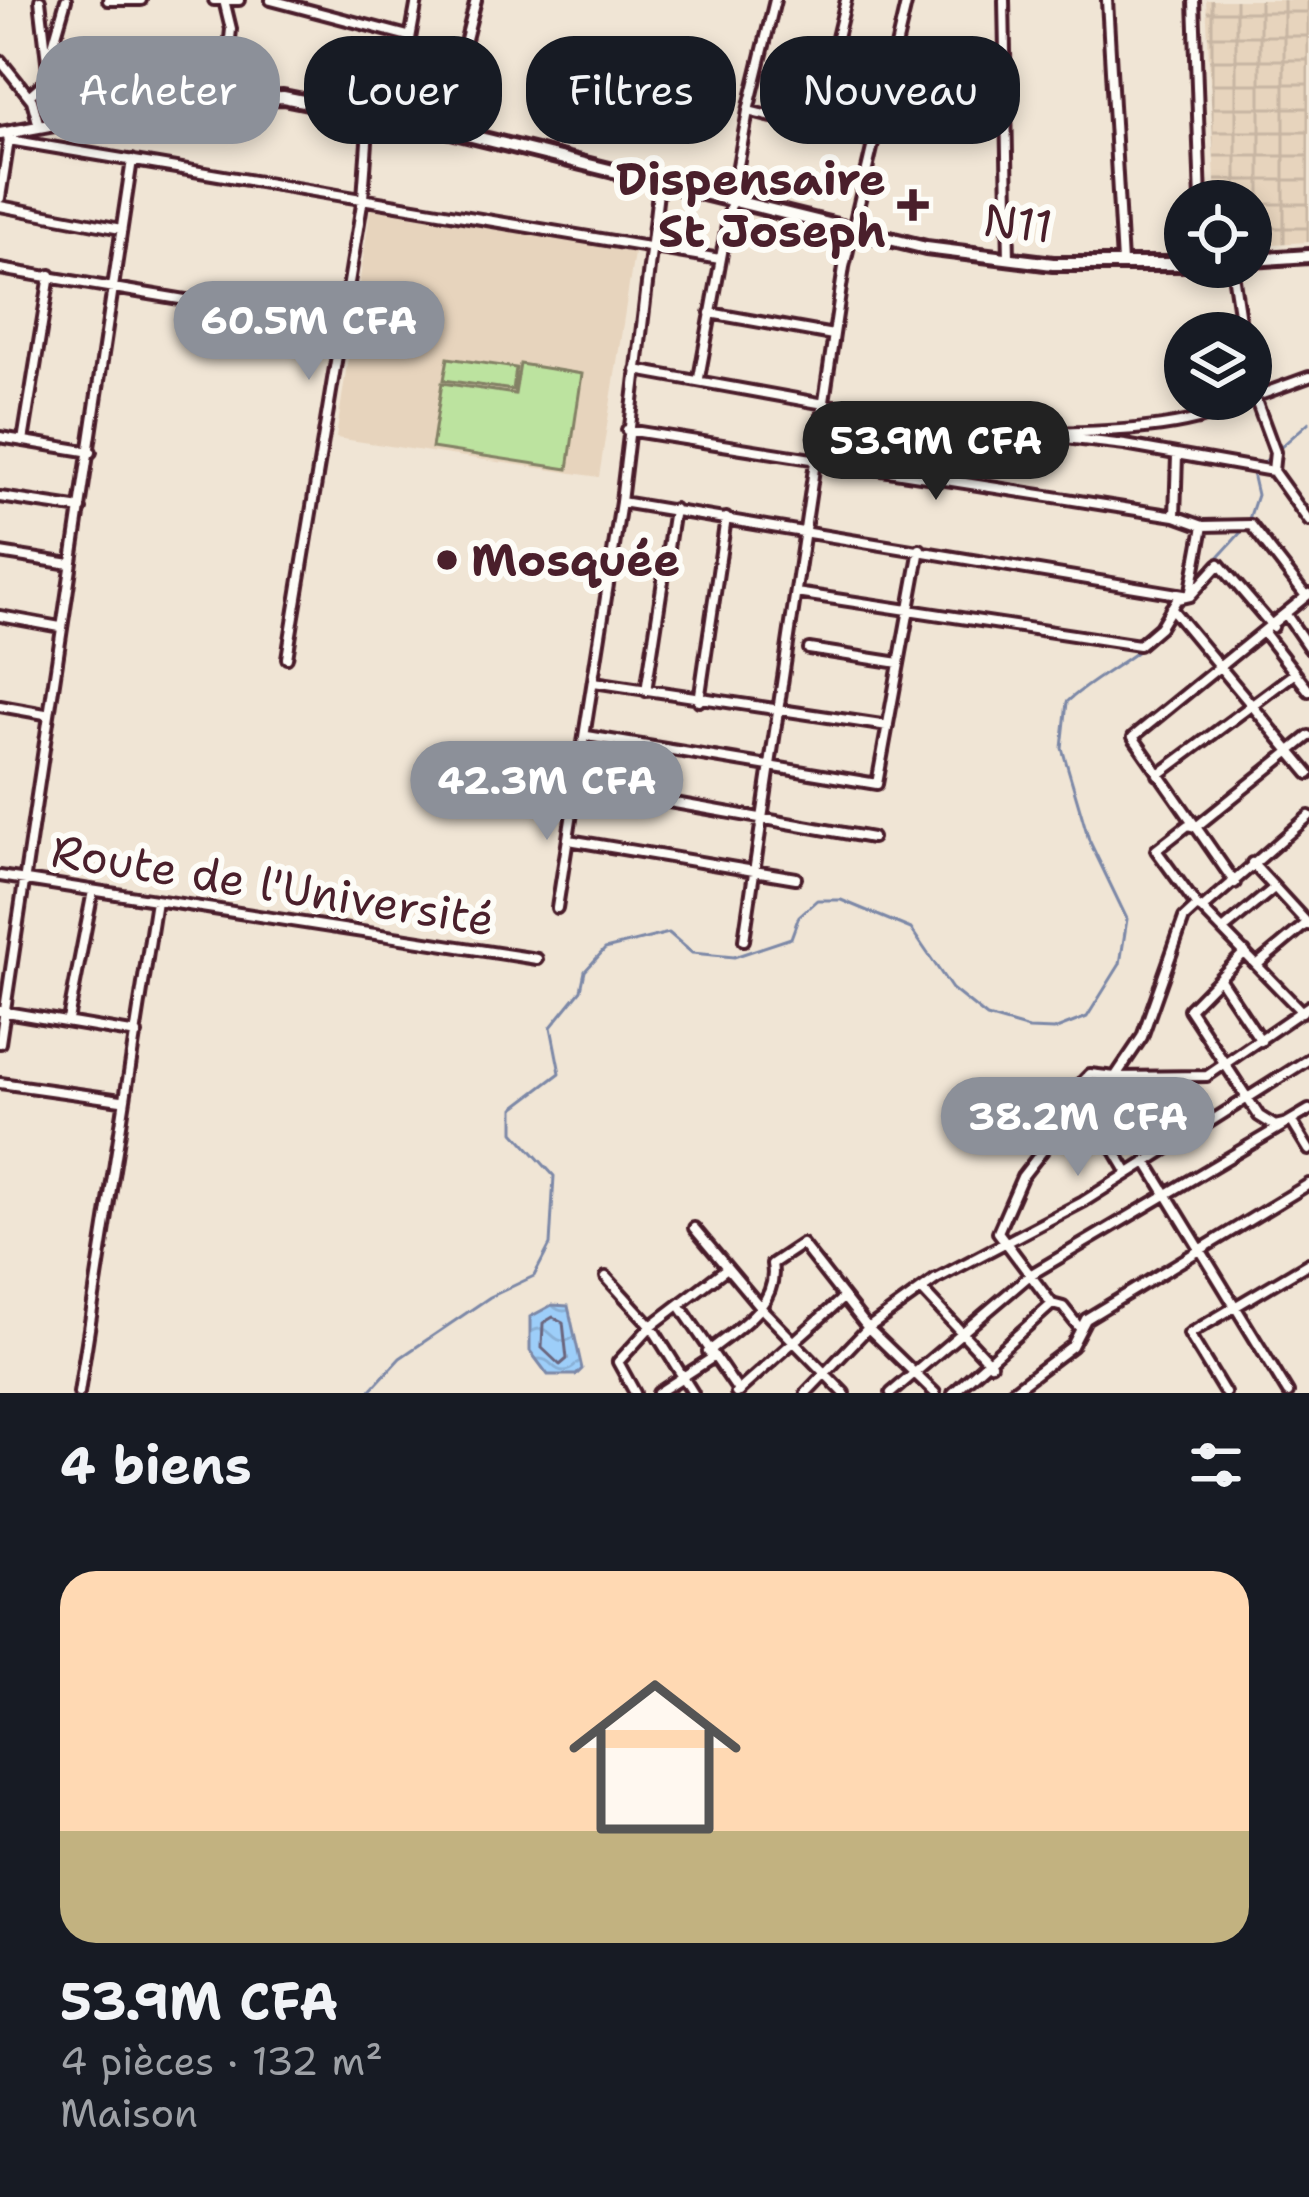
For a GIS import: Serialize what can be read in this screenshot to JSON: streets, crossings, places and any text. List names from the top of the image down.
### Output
{
  "streets": {
    "main road": ["N11"],
    "street": ["Route de l'Université"]
  },
  "places": {
    "health": ["Dispensaire St Joseph"],
    "other": ["Mosquée"]
  },
  "page": {
    "chip": [
      "Acheter",
      "Louer",
      "Filtres",
      "Nouveau"
    ],
    "price": [
      "60.5M CFA",
      "53.9M CFA",
      "42.3M CFA",
      "38.2M CFA"
    ],
    "heading": "4 biens",
    "list": [
      {
        "name": "53.9M CFA",
        "note": "4 pièces · 132 m² · Maison"
      }
    ]
  }
}
